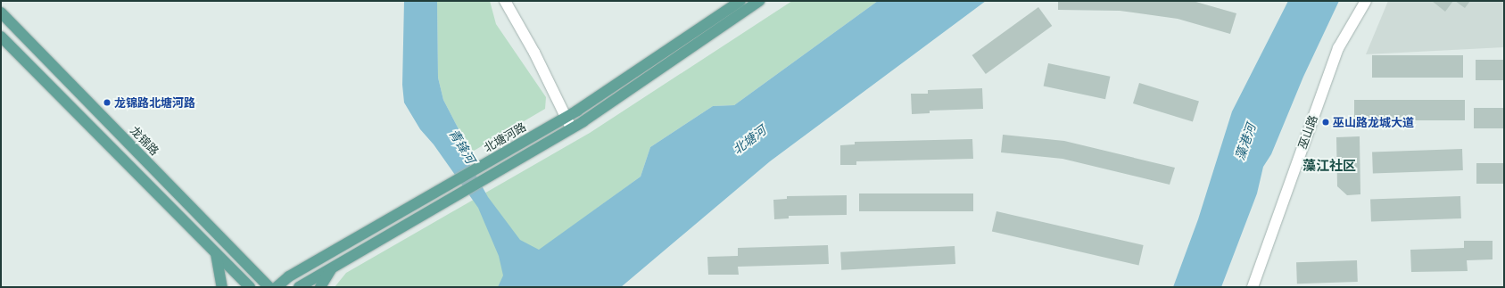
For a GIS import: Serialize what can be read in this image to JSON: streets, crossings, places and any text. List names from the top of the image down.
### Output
{
  "streets": {
    "main road": ["北塘河路", "龙锦路"],
    "street": ["巫山路"]
  },
  "districts": ["藻江社区"],
  "water": ["北塘河", "藻港河", "青锋河"],
  "places": ["龙锦路北塘河路", "巫山路龙城大道"]
}
